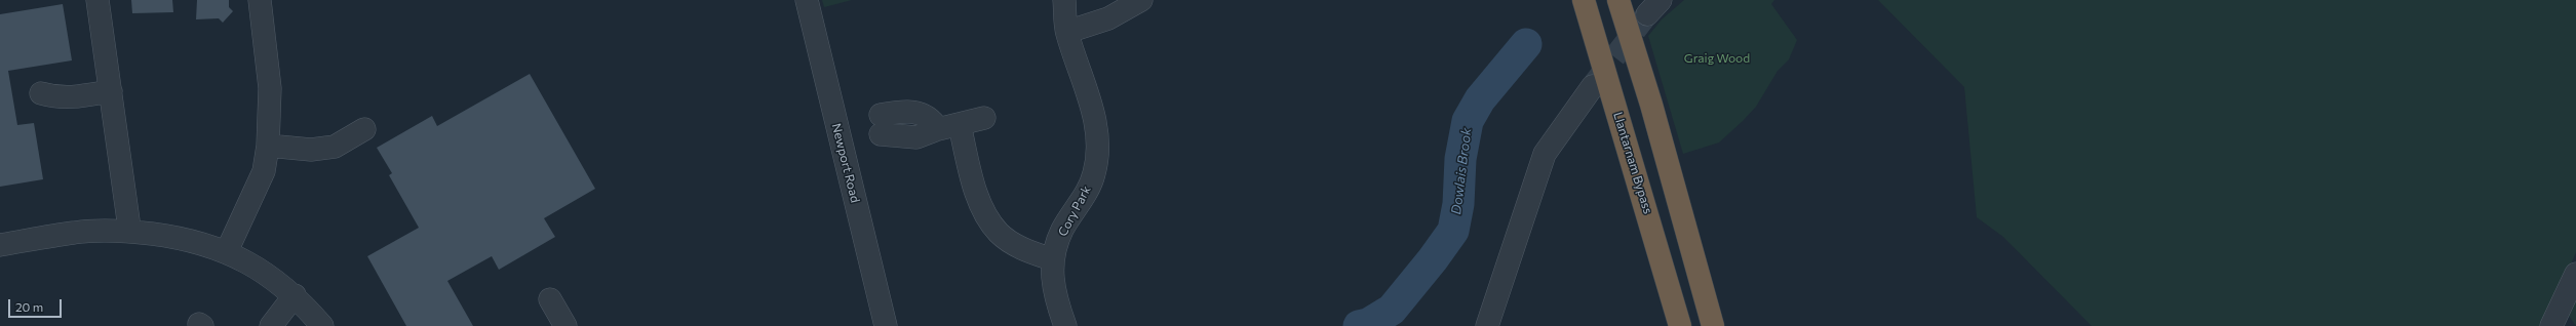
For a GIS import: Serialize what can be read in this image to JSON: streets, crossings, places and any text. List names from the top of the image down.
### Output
{
  "streets": {
    "highway": ["Llantarnam Bypass"],
    "street": ["Newport Road", "Cory Park"]
  },
  "water": ["Dowlais Brook"],
  "parks": ["Graig Wood"],
  "scale_bar": "20 m"
}
